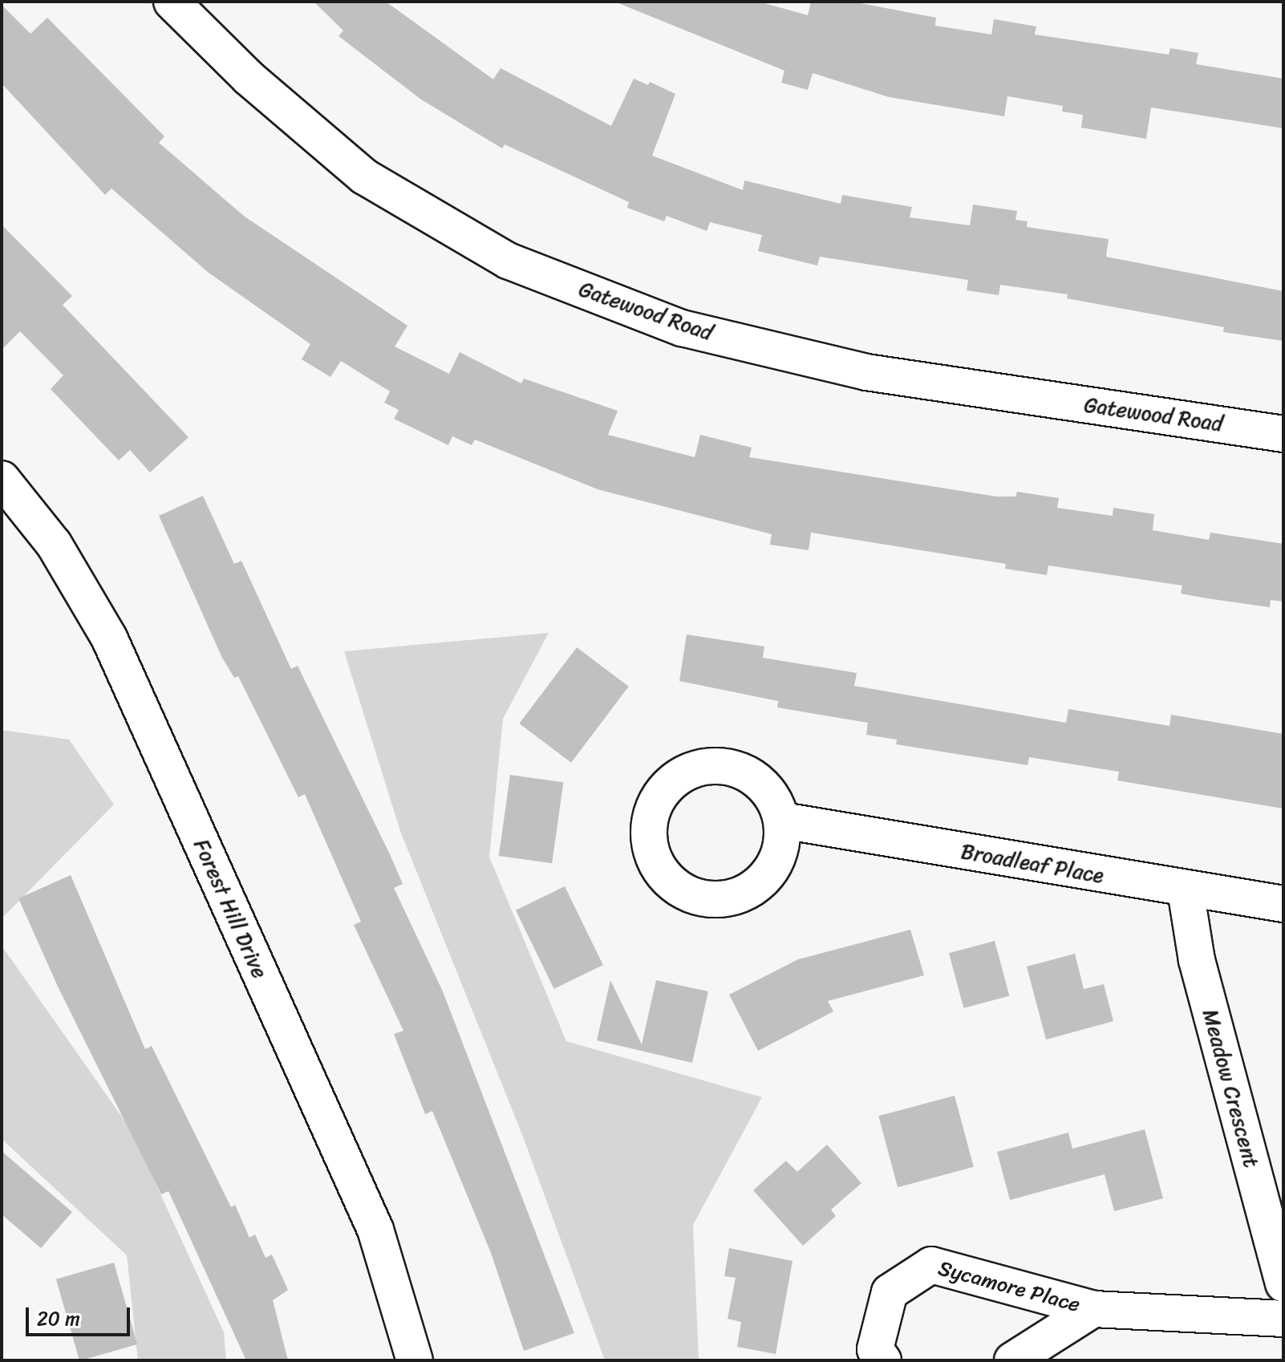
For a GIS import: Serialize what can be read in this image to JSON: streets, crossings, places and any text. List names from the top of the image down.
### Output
{
  "streets": {
    "street": [
      "Gatewood Road",
      "Broadleaf Place",
      "Forest Hill Drive",
      "Meadow Crescent",
      "Sycamore Place"
    ]
  },
  "crossings": [
    ["Broadleaf Place", "Meadow Crescent"]
  ],
  "scale_bar": "20 m"
}
